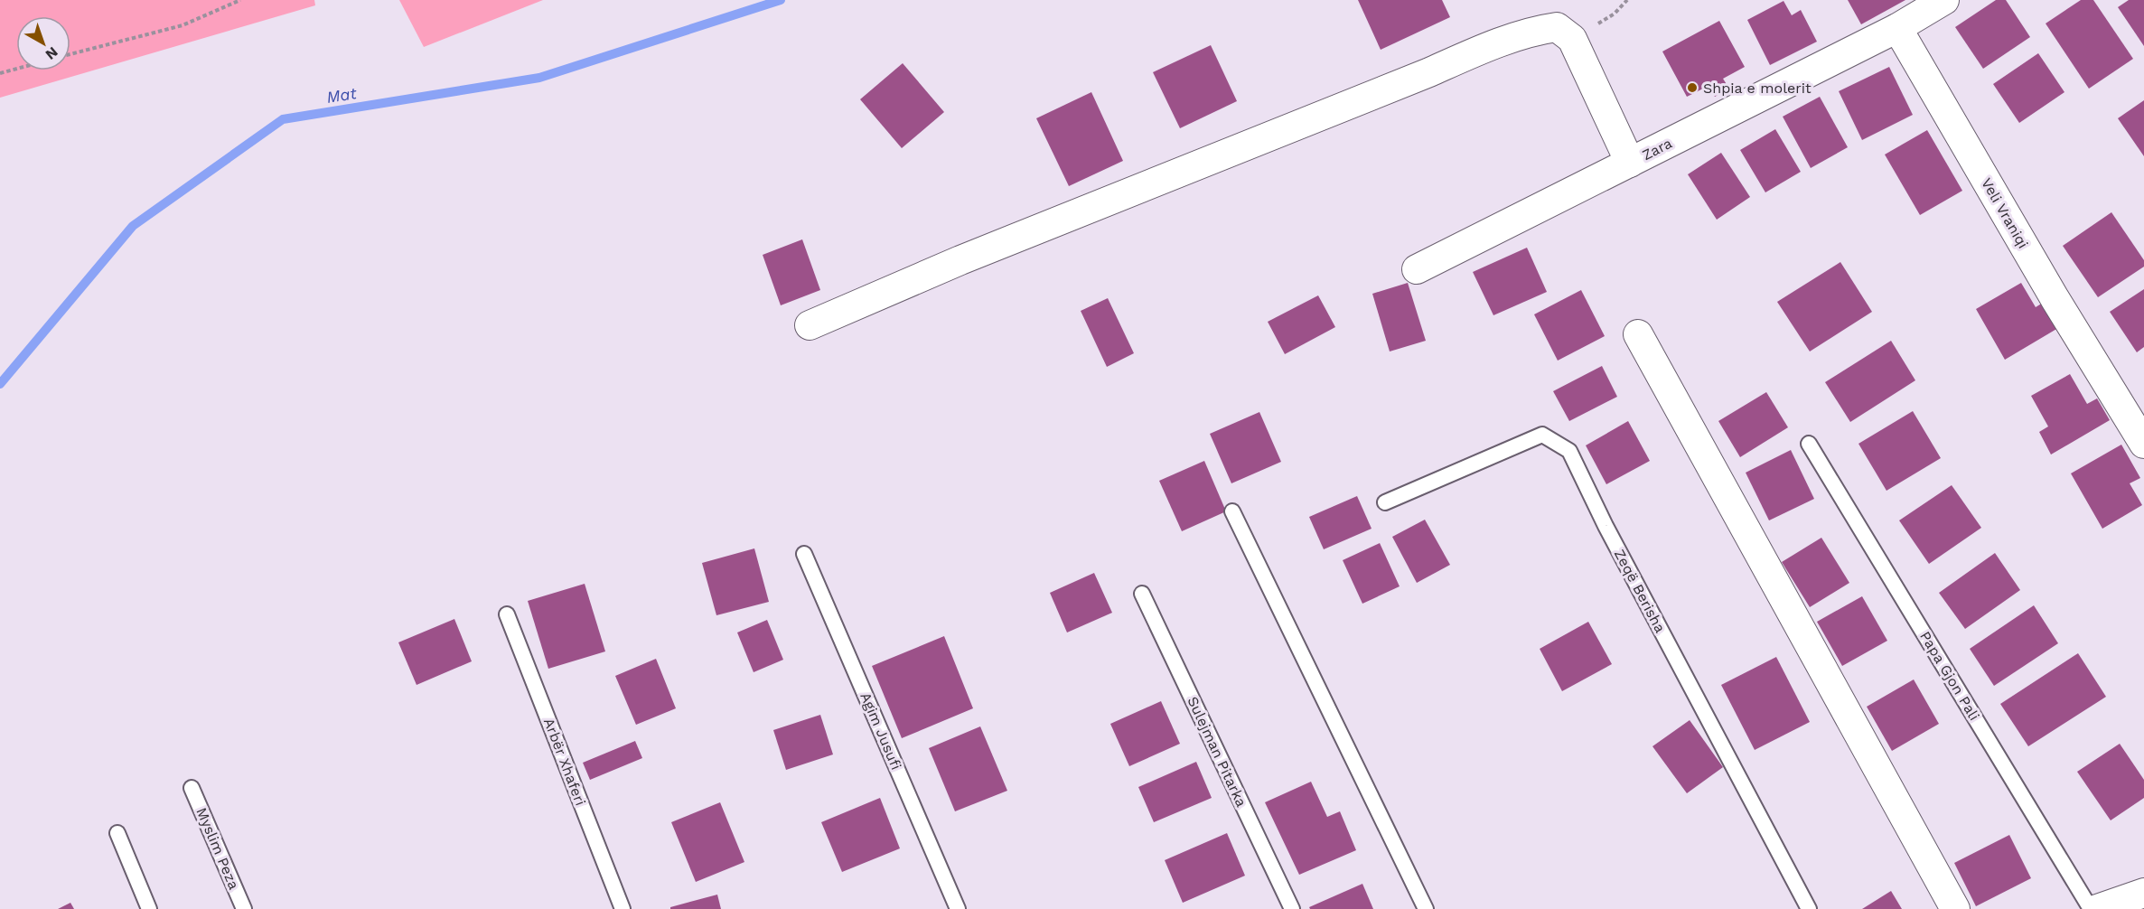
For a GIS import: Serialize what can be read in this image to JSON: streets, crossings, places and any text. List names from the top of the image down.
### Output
{
  "streets": {
    "street": ["Zara", "Veli Vraniqi"],
    "lane": [
      "Zeqë Berisha",
      "Papa Gjon Pali",
      "Agim Jusufi",
      "Sulejman Pitarka",
      "Arbër Xhaferi",
      "Myslim Peza"
    ]
  },
  "crossings": [
    ["Zara", "Veli Vraniqi"]
  ],
  "water": ["Mat"],
  "places": ["Shpia e molerit"],
  "north": "bottom right"
}
